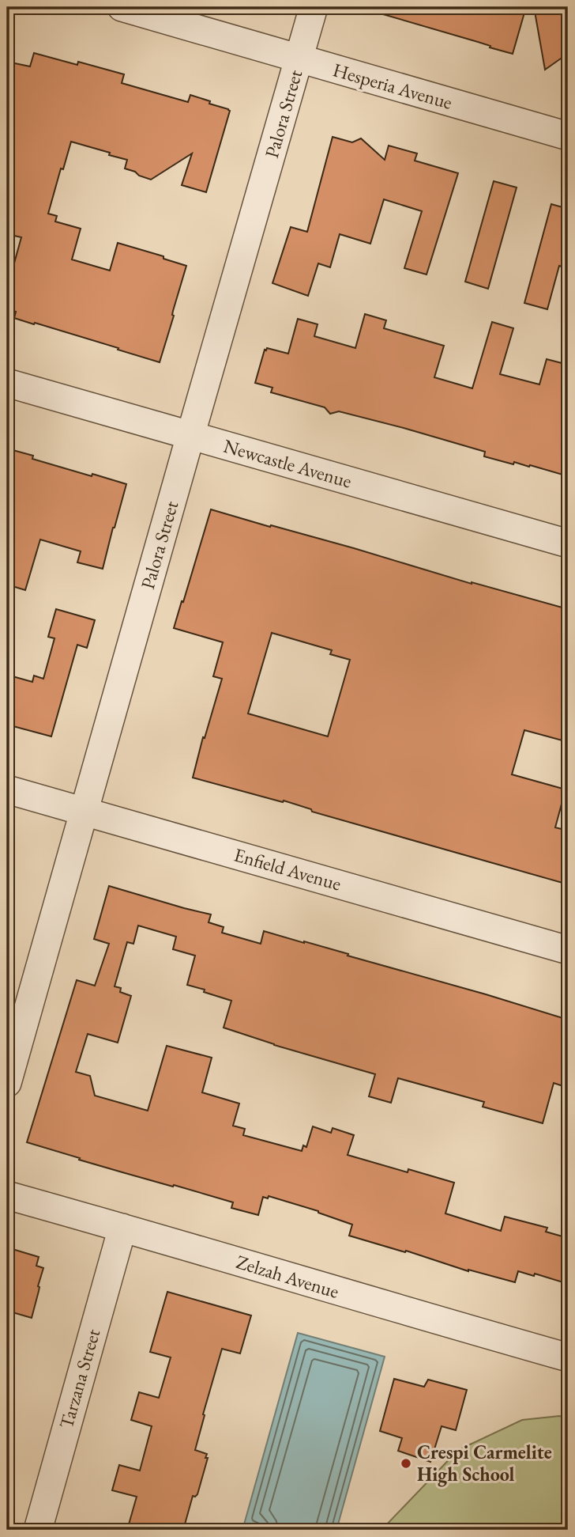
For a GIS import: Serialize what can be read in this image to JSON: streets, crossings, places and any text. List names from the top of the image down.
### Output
{
  "streets": {
    "street": [
      "Hesperia Avenue",
      "Palora Street",
      "Newcastle Avenue",
      "Enfield Avenue",
      "Zelzah Avenue",
      "Tarzana Street"
    ]
  },
  "crossings": [
    ["Hesperia Avenue", "Palora Street"],
    ["Palora Street", "Newcastle Avenue"],
    ["Palora Street", "Enfield Avenue"],
    ["Zelzah Avenue", "Tarzana Street"]
  ],
  "places": ["Crespi Carmelite High School"]
}
